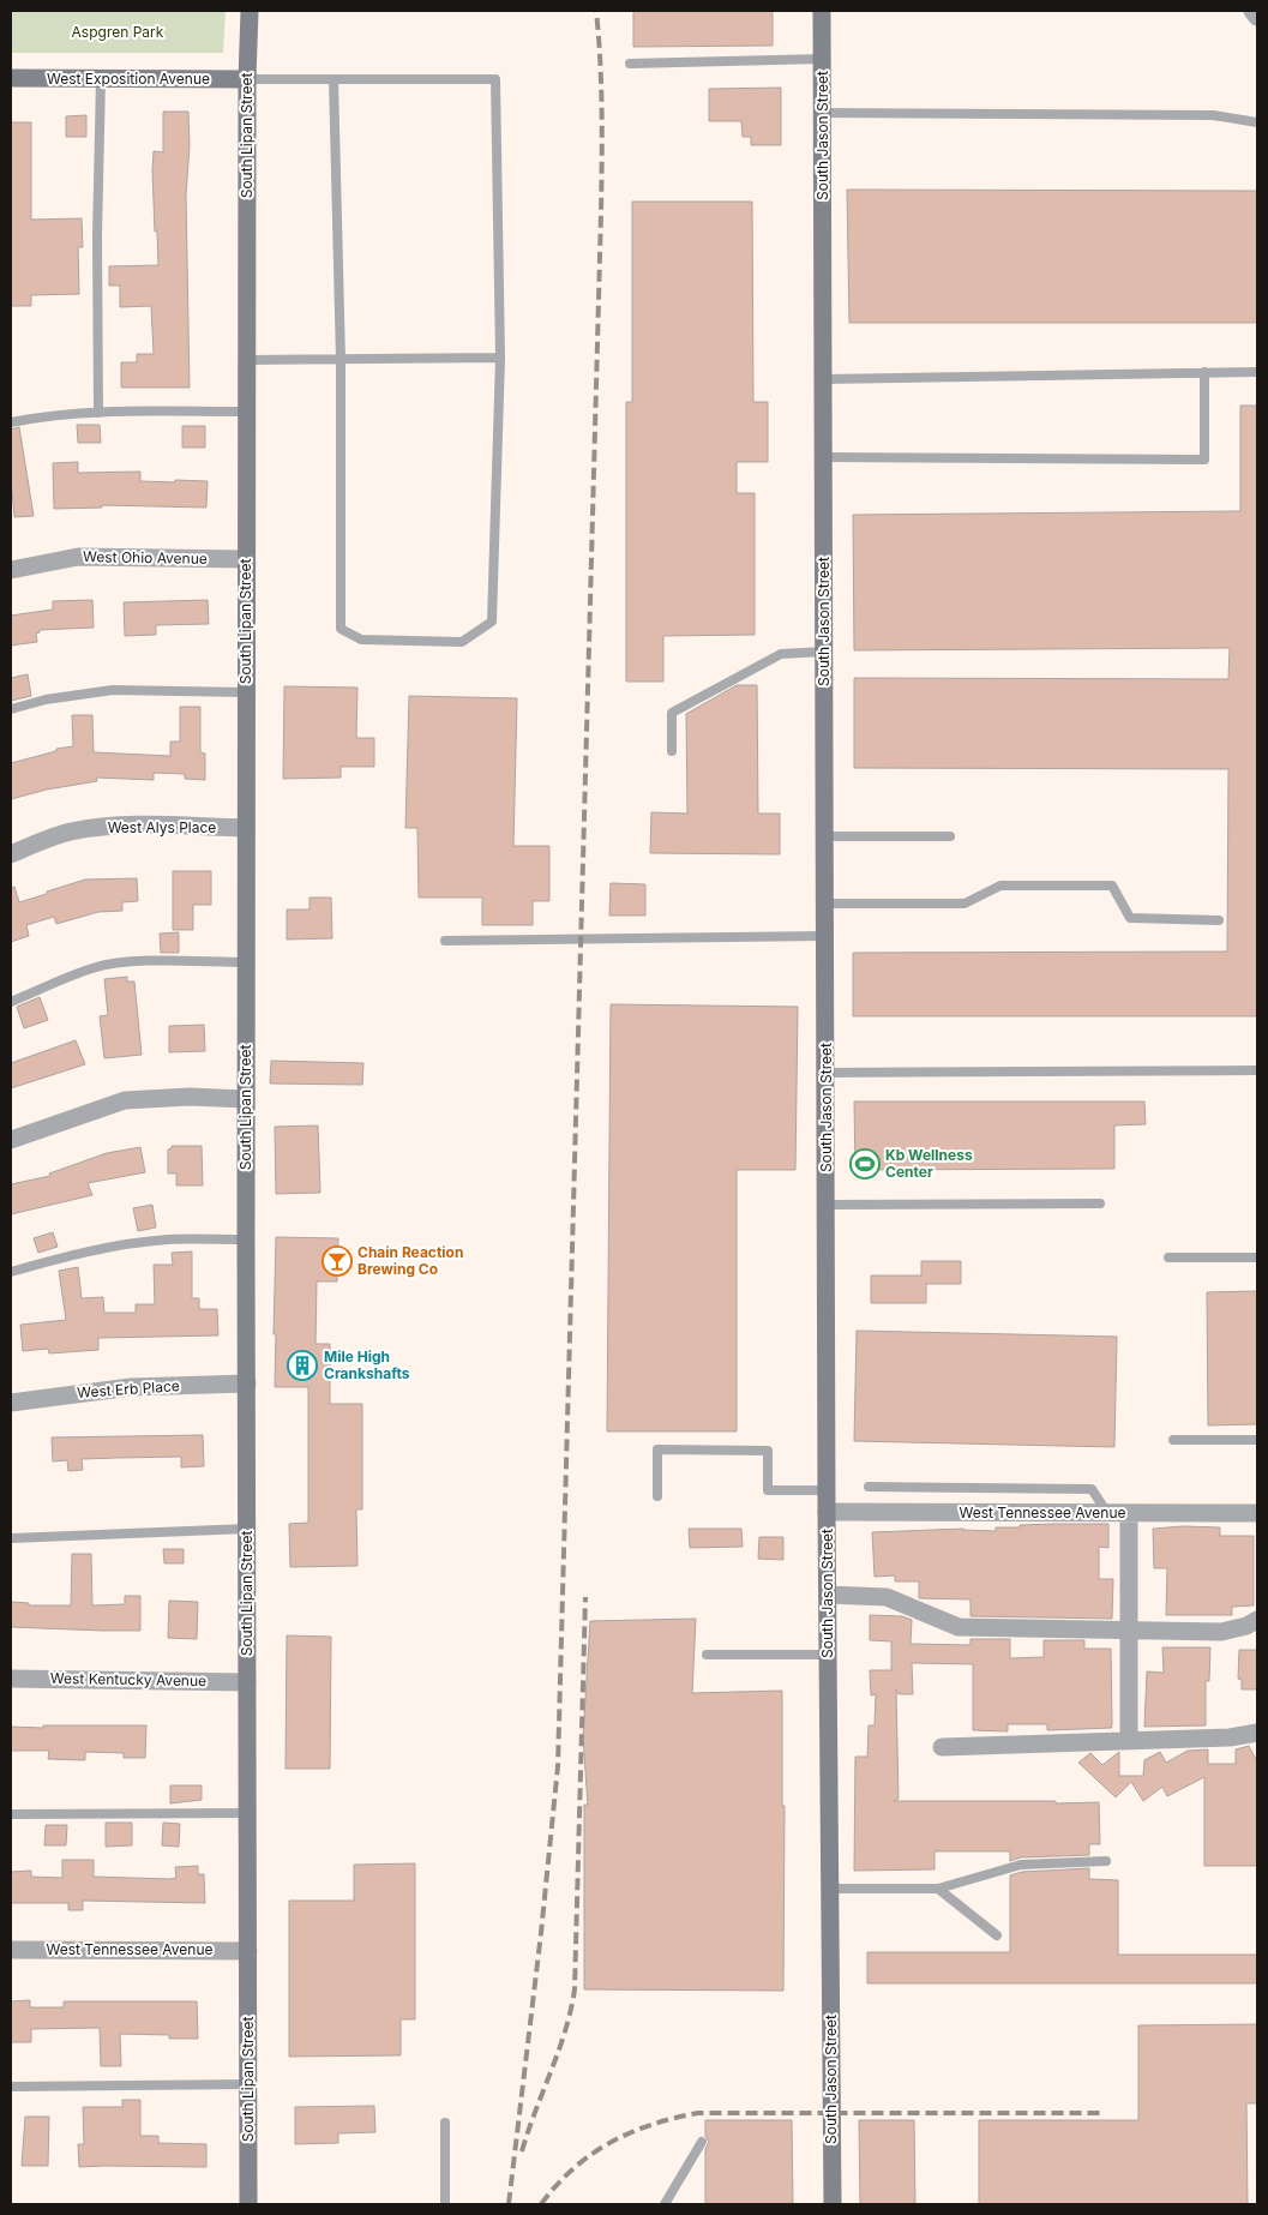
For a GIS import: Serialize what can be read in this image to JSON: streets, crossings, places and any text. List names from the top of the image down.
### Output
{
  "streets": {
    "street": [
      "West Exposition Avenue",
      "South Lipan Street",
      "South Jason Street",
      "West Ohio Avenue",
      "West Alys Place",
      "West Erb Place",
      "West Tennessee Avenue",
      "West Kentucky Avenue"
    ]
  },
  "crossings": [
    ["West Exposition Avenue", "South Lipan Street"],
    ["South Lipan Street", "West Ohio Avenue"],
    ["South Lipan Street", "West Alys Place"],
    ["South Lipan Street", "West Erb Place"],
    ["South Lipan Street", "West Tennessee Avenue"],
    ["South Lipan Street", "West Kentucky Avenue"],
    ["South Jason Street", "West Tennessee Avenue"]
  ],
  "parks": ["Aspgren Park"],
  "places": {
    "sports": ["Kb Wellness Center"],
    "bar": ["Chain Reaction Brewing Co"],
    "building": ["Mile High Crankshafts"]
  }
}
